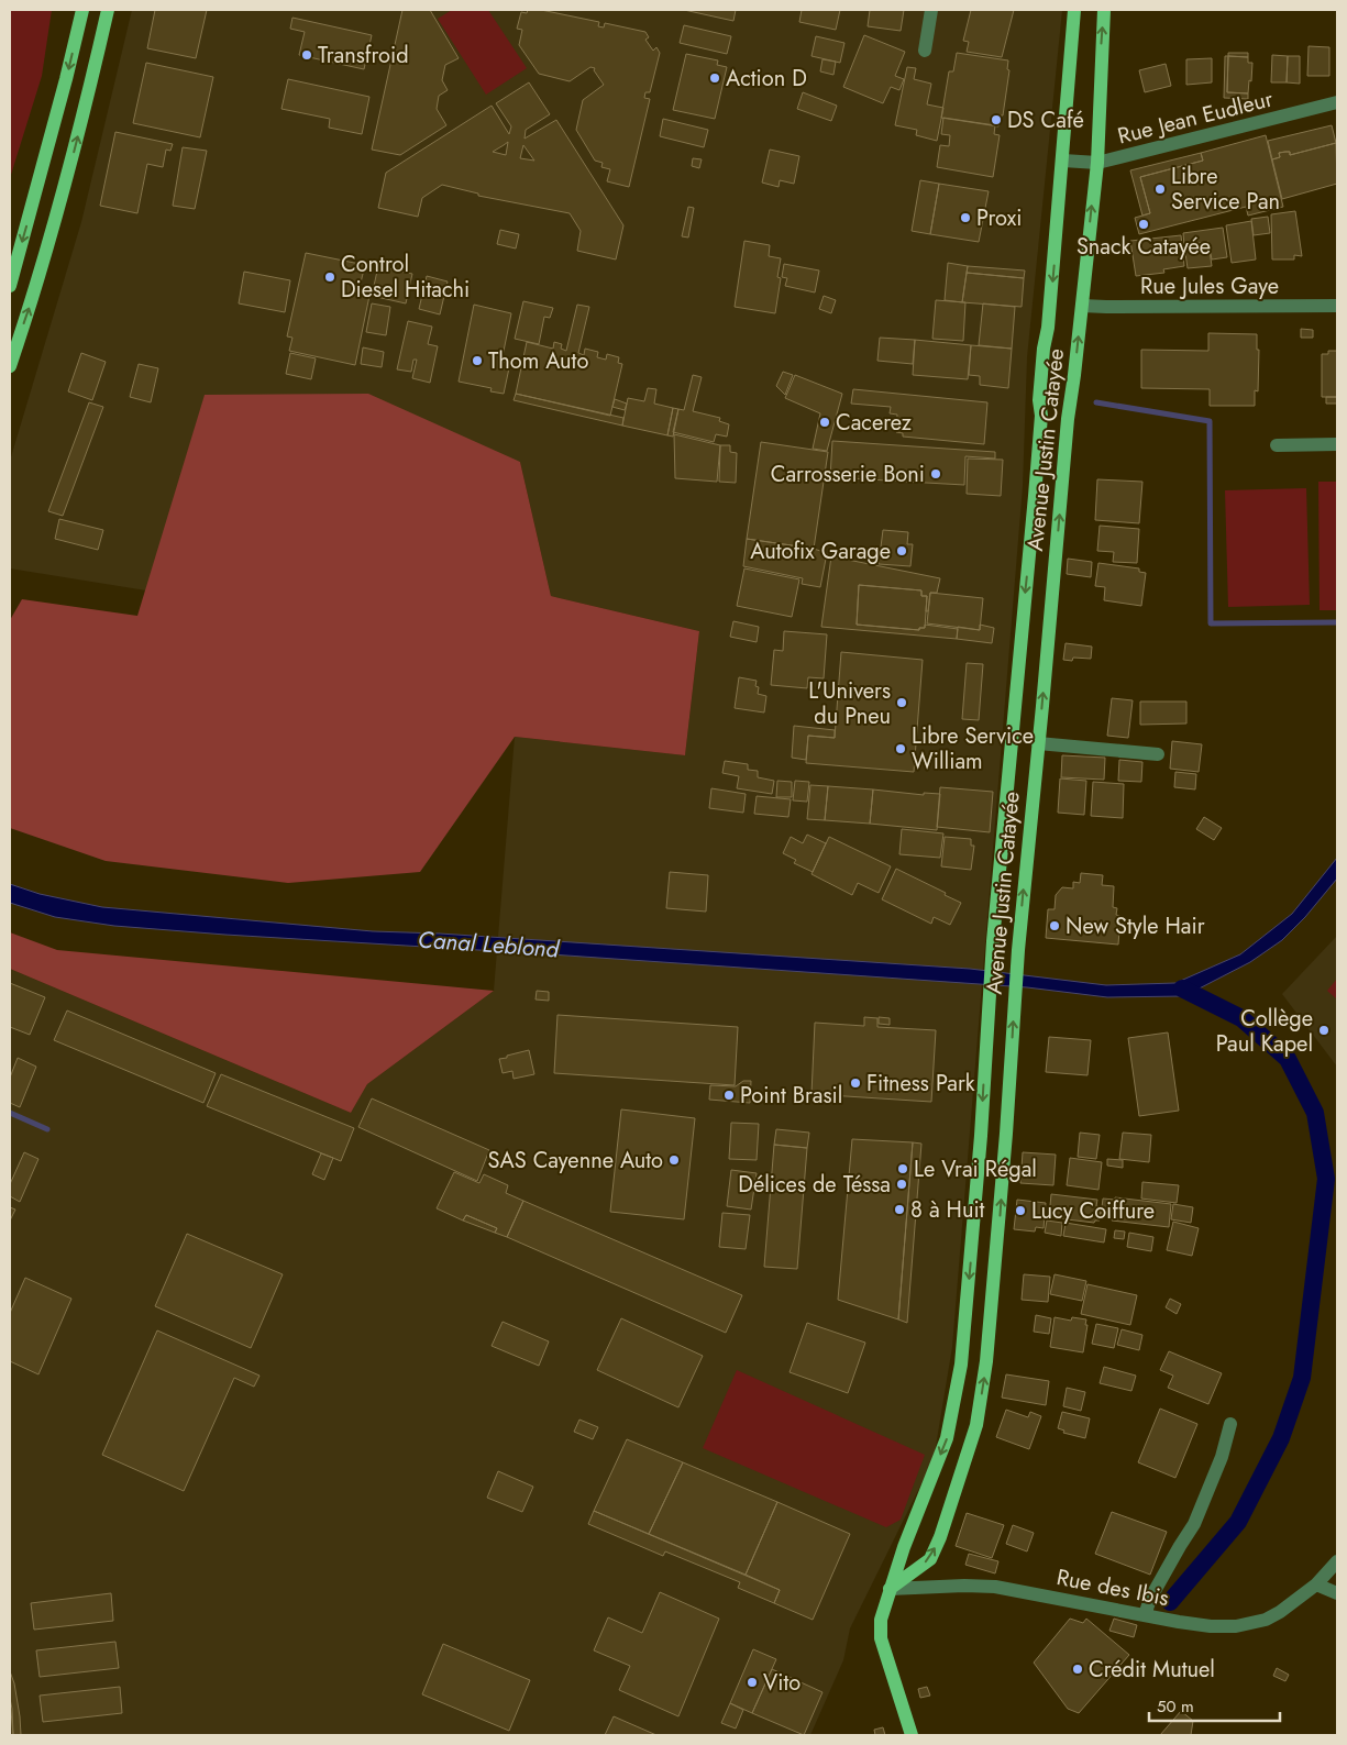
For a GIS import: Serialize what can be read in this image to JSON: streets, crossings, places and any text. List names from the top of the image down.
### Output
{
  "streets": {
    "main road": ["Avenue Justin Catayée"],
    "street": ["Rue Jean Eudleur", "Rue Jules Gaye", "Rue des Ibis"]
  },
  "crossings": [
    ["Rue Jean Eudleur", "Avenue Justin Catayée"],
    ["Rue Jules Gaye", "Avenue Justin Catayée"],
    ["Avenue Justin Catayée", "Rue des Ibis"]
  ],
  "water": ["Canal Leblond"],
  "places": [
    "Transfroid",
    "Action D",
    "DS Café",
    "Libre Service Pan",
    "Proxi",
    "Snack Catayée",
    "Control Diesel Hitachi",
    "Thom Auto",
    "Cacerez",
    "Carrosserie Boni",
    "Autofix Garage",
    "L'Univers du Pneu",
    "Libre Service William",
    "New Style Hair",
    "Collège Paul Kapel",
    "Fitness Park",
    "Point Brasil",
    "SAS Cayenne Auto",
    "Le Vrai Régal",
    "Délices de Téssa",
    "8 à Huit",
    "Lucy Coiffure",
    "Crédit Mutuel",
    "Vito"
  ],
  "scale_bar": "50 m"
}
